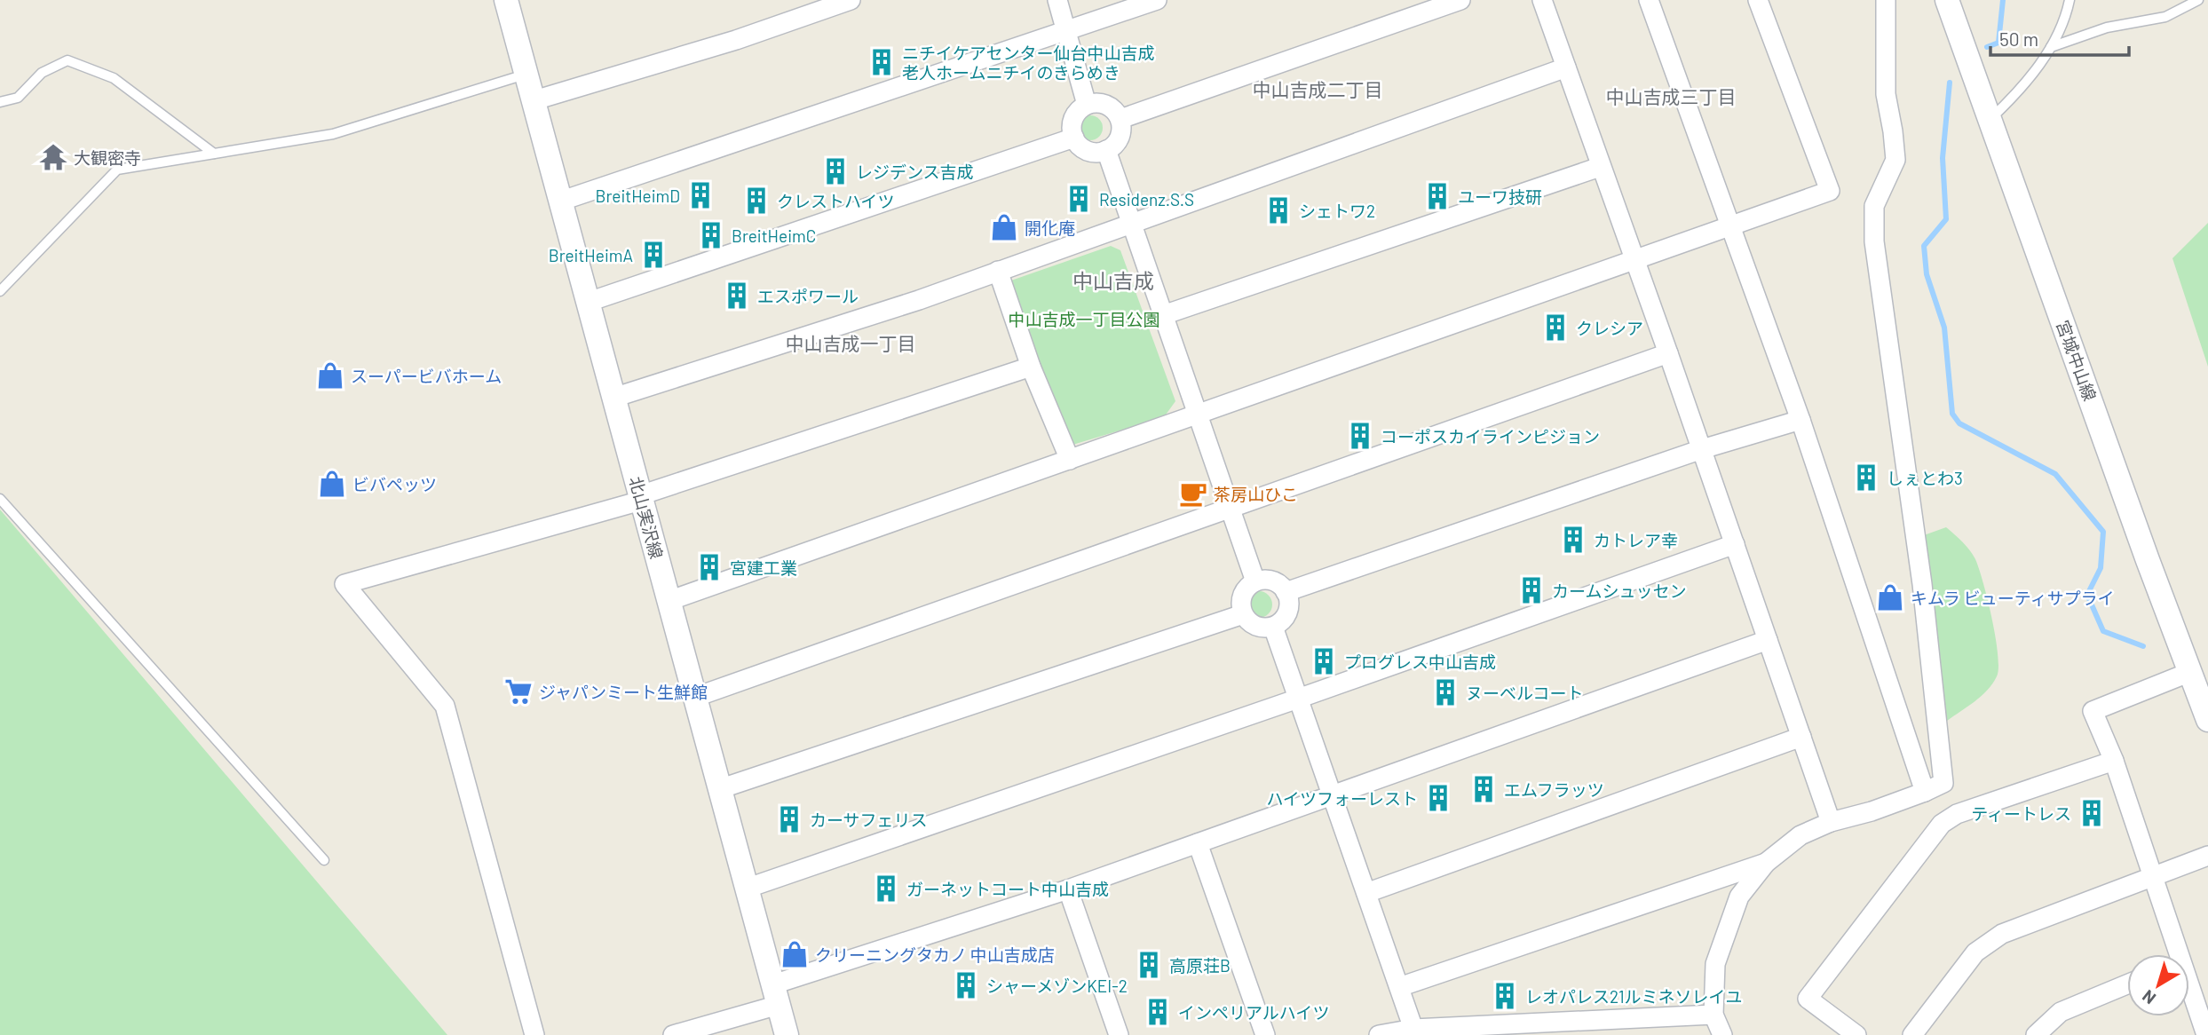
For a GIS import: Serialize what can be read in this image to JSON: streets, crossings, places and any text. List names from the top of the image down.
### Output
{
  "streets": {
    "street": ["宮城中山線", "北山実沢線"]
  },
  "districts": [
    "中山吉成二丁目",
    "中山吉成三丁目",
    "中山吉成",
    "中山吉成一丁目"
  ],
  "parks": ["中山吉成一丁目公園"],
  "places": {
    "building": [
      "ニチイケアセンター仙台中山吉成 老人ホームニチイのきらめき",
      "レジデンス吉成",
      "BreitHeimD",
      "ユーワ技研",
      "Residenz.S.S",
      "クレストハイツ",
      "シェトワ2",
      "BreitHeimC",
      "BreitHeimA",
      "エスポワール",
      "クレシア",
      "コーポスカイラインピジョン",
      "しぇとわ3",
      "カトレア幸",
      "宮建工業",
      "カームシュッセン",
      "プログレス中山吉成",
      "ヌーベルコート",
      "エムフラッツ",
      "ハイツフォーレスト",
      "ティートレス",
      "カーサフェリス",
      "ガーネットコート中山吉成",
      "高原荘B",
      "シャーメゾンKEI-2",
      "レオパレス21ルミネソレイユ",
      "インペリアルハイツ"
    ],
    "temple": ["大観密寺"],
    "shop": [
      "開化庵",
      "スーパービバホーム",
      "ビバペッツ",
      "キムラ ビューティサプライ",
      "クリーニングタカノ 中山吉成店"
    ],
    "cafe": ["茶房山ひこ"],
    "supermarket": ["ジャパンミート生鮮館"]
  },
  "scale_bar": "50 m",
  "north": "bottom left"
}
